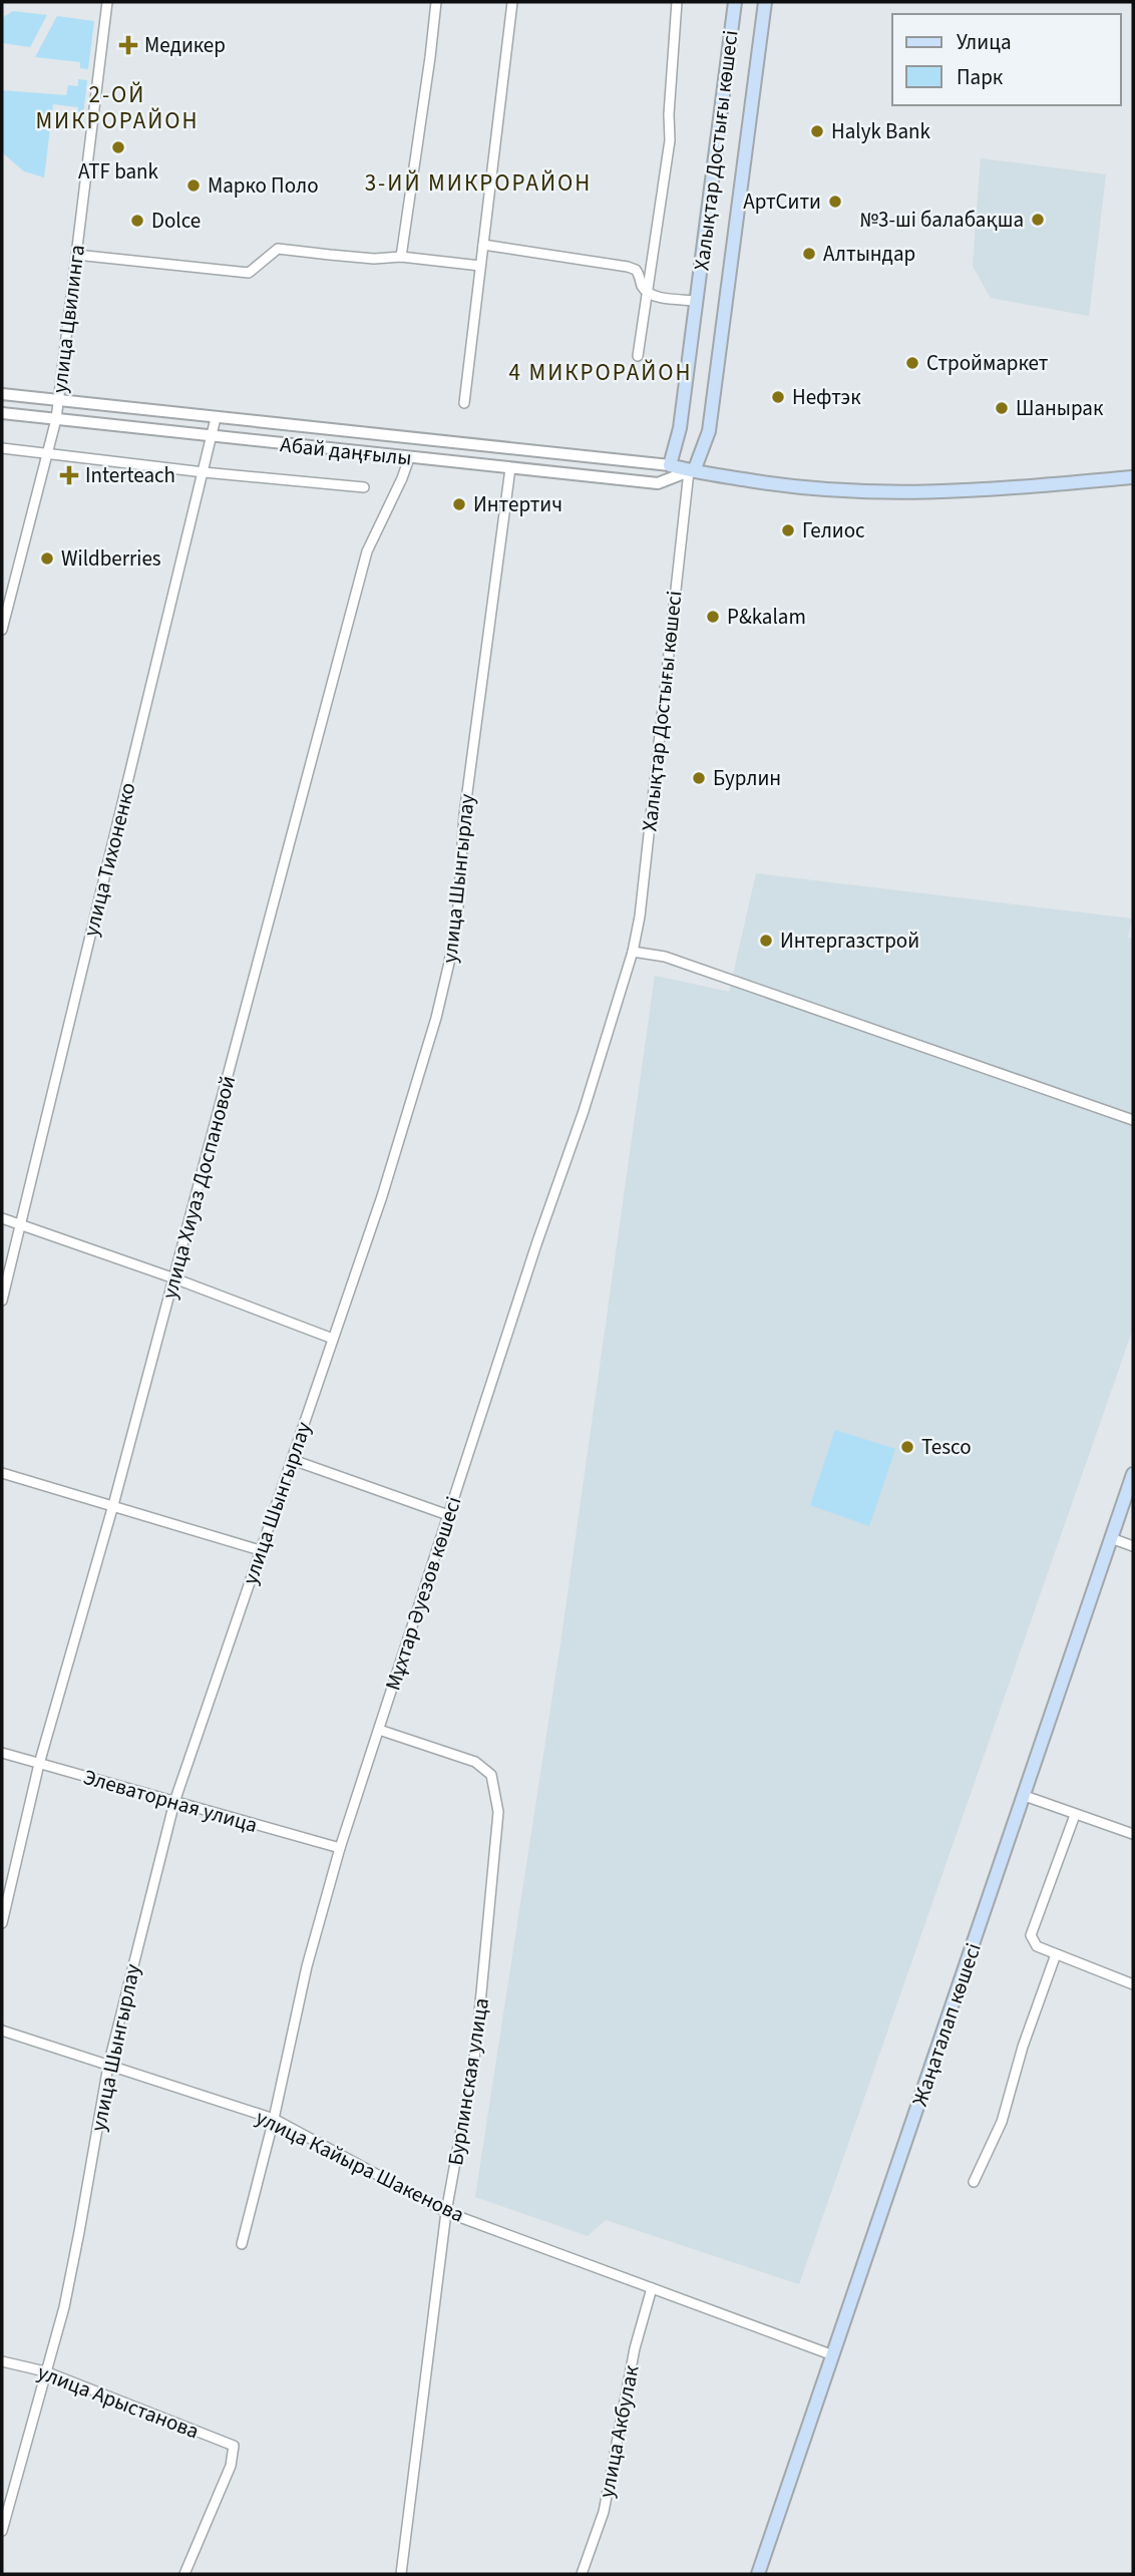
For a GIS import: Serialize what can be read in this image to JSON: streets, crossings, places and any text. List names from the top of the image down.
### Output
{
  "streets": {
    "main road": ["Халықтар Достығы көшесі", "Жаңаталап көшесі"],
    "street": [
      "улица Цвилинга",
      "Абай даңғылы",
      "улица Тихоненко",
      "улица Шынгырлау",
      "улица Хиуаз Доспановой",
      "Мұхтар Әуезов көшесі",
      "Элеваторная улица",
      "Бурлинская улица",
      "улица Кайыра Шакенова",
      "улица Арыстанова",
      "улица Акбулак"
    ]
  },
  "crossings": [
    ["Халықтар Достығы көшесі", "Абай даңғылы"],
    ["Халықтар Достығы көшесі", "Мұхтар Әуезов көшесі"],
    ["улица Цвилинга", "Абай даңғылы"],
    ["Абай даңғылы", "улица Тихоненко"],
    ["Абай даңғылы", "улица Шынгырлау"],
    ["Абай даңғылы", "улица Хиуаз Доспановой"],
    ["улица Шынгырлау", "Элеваторная улица"],
    ["улица Шынгырлау", "улица Кайыра Шакенова"],
    ["улица Шынгырлау", "улица Арыстанова"],
    ["улица Хиуаз Доспановой", "Элеваторная улица"],
    ["Мұхтар Әуезов көшесі", "Элеваторная улица"],
    ["Мұхтар Әуезов көшесі", "Бурлинская улица"],
    ["Мұхтар Әуезов көшесі", "улица Кайыра Шакенова"],
    ["Жаңаталап көшесі", "улица Кайыра Шакенова"],
    ["Бурлинская улица", "улица Кайыра Шакенова"],
    ["улица Кайыра Шакенова", "улица Акбулак"]
  ],
  "districts": ["2-ОЙ МИКРОРАЙОН", "3-ИЙ МИКРОРАЙОН", "4 МИКРОРАЙОН"],
  "places": {
    "health": ["Медикер", "Interteach"],
    "other": [
      "Halyk Bank",
      "ATF bank",
      "Марко Поло",
      "АртСити",
      "№3-ші балабақша",
      "Dolce",
      "Алтындар",
      "Строймаркет",
      "Нефтэк",
      "Шанырак",
      "Интертич",
      "Гелиос",
      "Wildberries",
      "P&kalam",
      "Бурлин",
      "Интергазстрой",
      "Tesco"
    ]
  },
  "legend": ["Улица", "Парк"]
}
